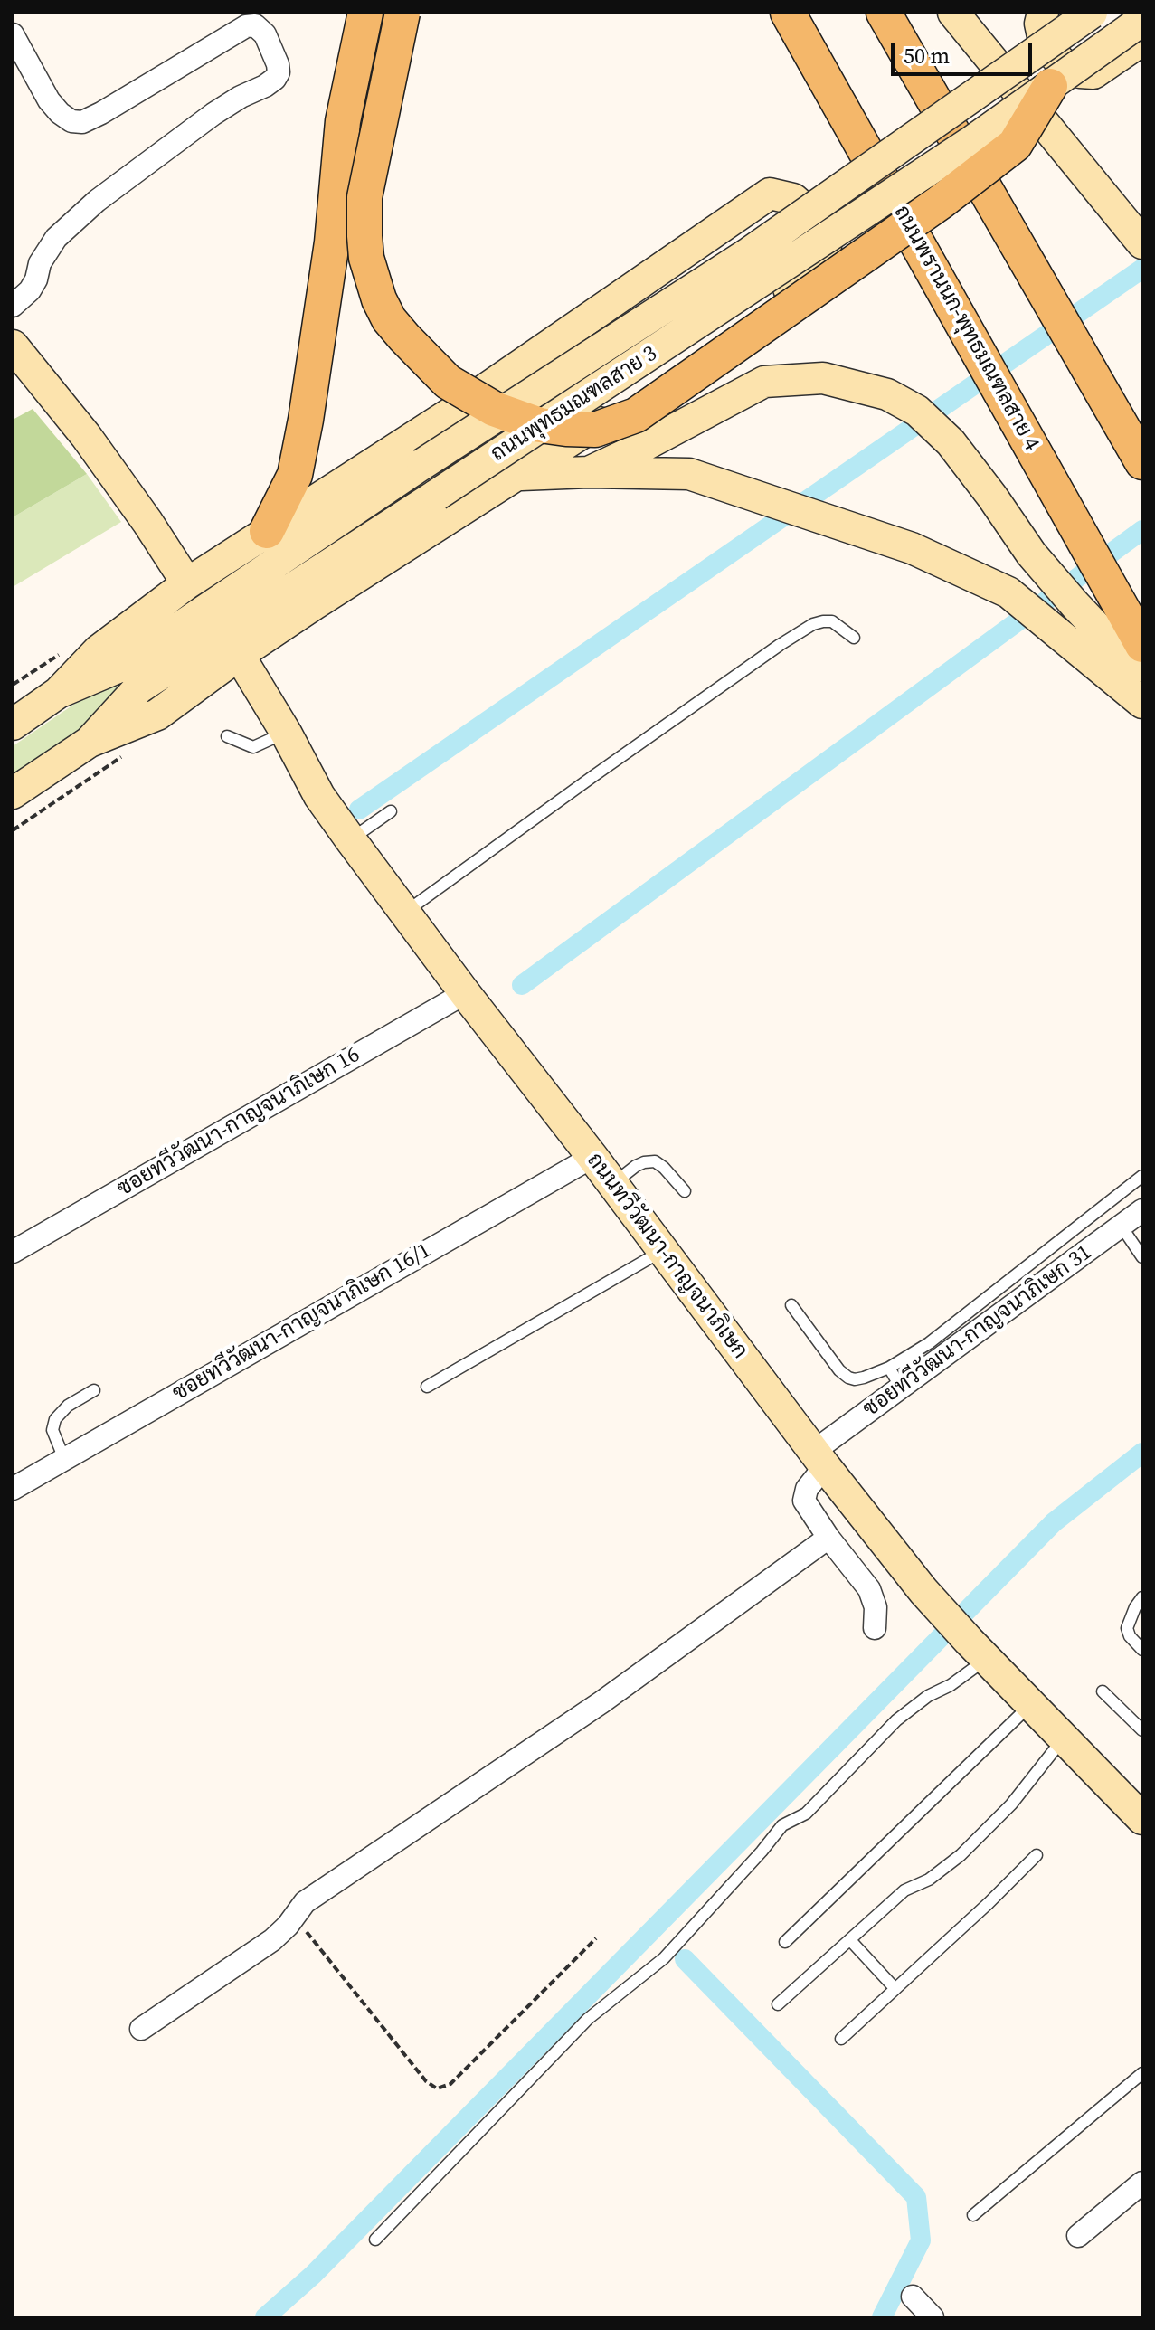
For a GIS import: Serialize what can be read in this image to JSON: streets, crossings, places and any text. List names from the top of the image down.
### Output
{
  "streets": {
    "main road": ["ถนนพรานนก-พุทธมณฑลสาย 4", "ถนนพุทธมณฑลสาย 3", "ถนนทวีวัฒนา-กาญจนาภิเษก"],
    "street": ["ซอยทวีวัฒนา-กาญจนาภิเษก 16", "ซอยทวีวัฒนา-กาญจนาภิเษก 16/1", "ซอยทวีวัฒนา-กาญจนาภิเษก 31"]
  },
  "crossings": [
    ["ซอยทวีวัฒนา-กาญจนาภิเษก 16", "ถนนทวีวัฒนา-กาญจนาภิเษก"],
    ["ถนนทวีวัฒนา-กาญจนาภิเษก", "ซอยทวีวัฒนา-กาญจนาภิเษก 16/1"],
    ["ถนนทวีวัฒนา-กาญจนาภิเษก", "ซอยทวีวัฒนา-กาญจนาภิเษก 31"]
  ],
  "scale_bar": "50 m"
}
